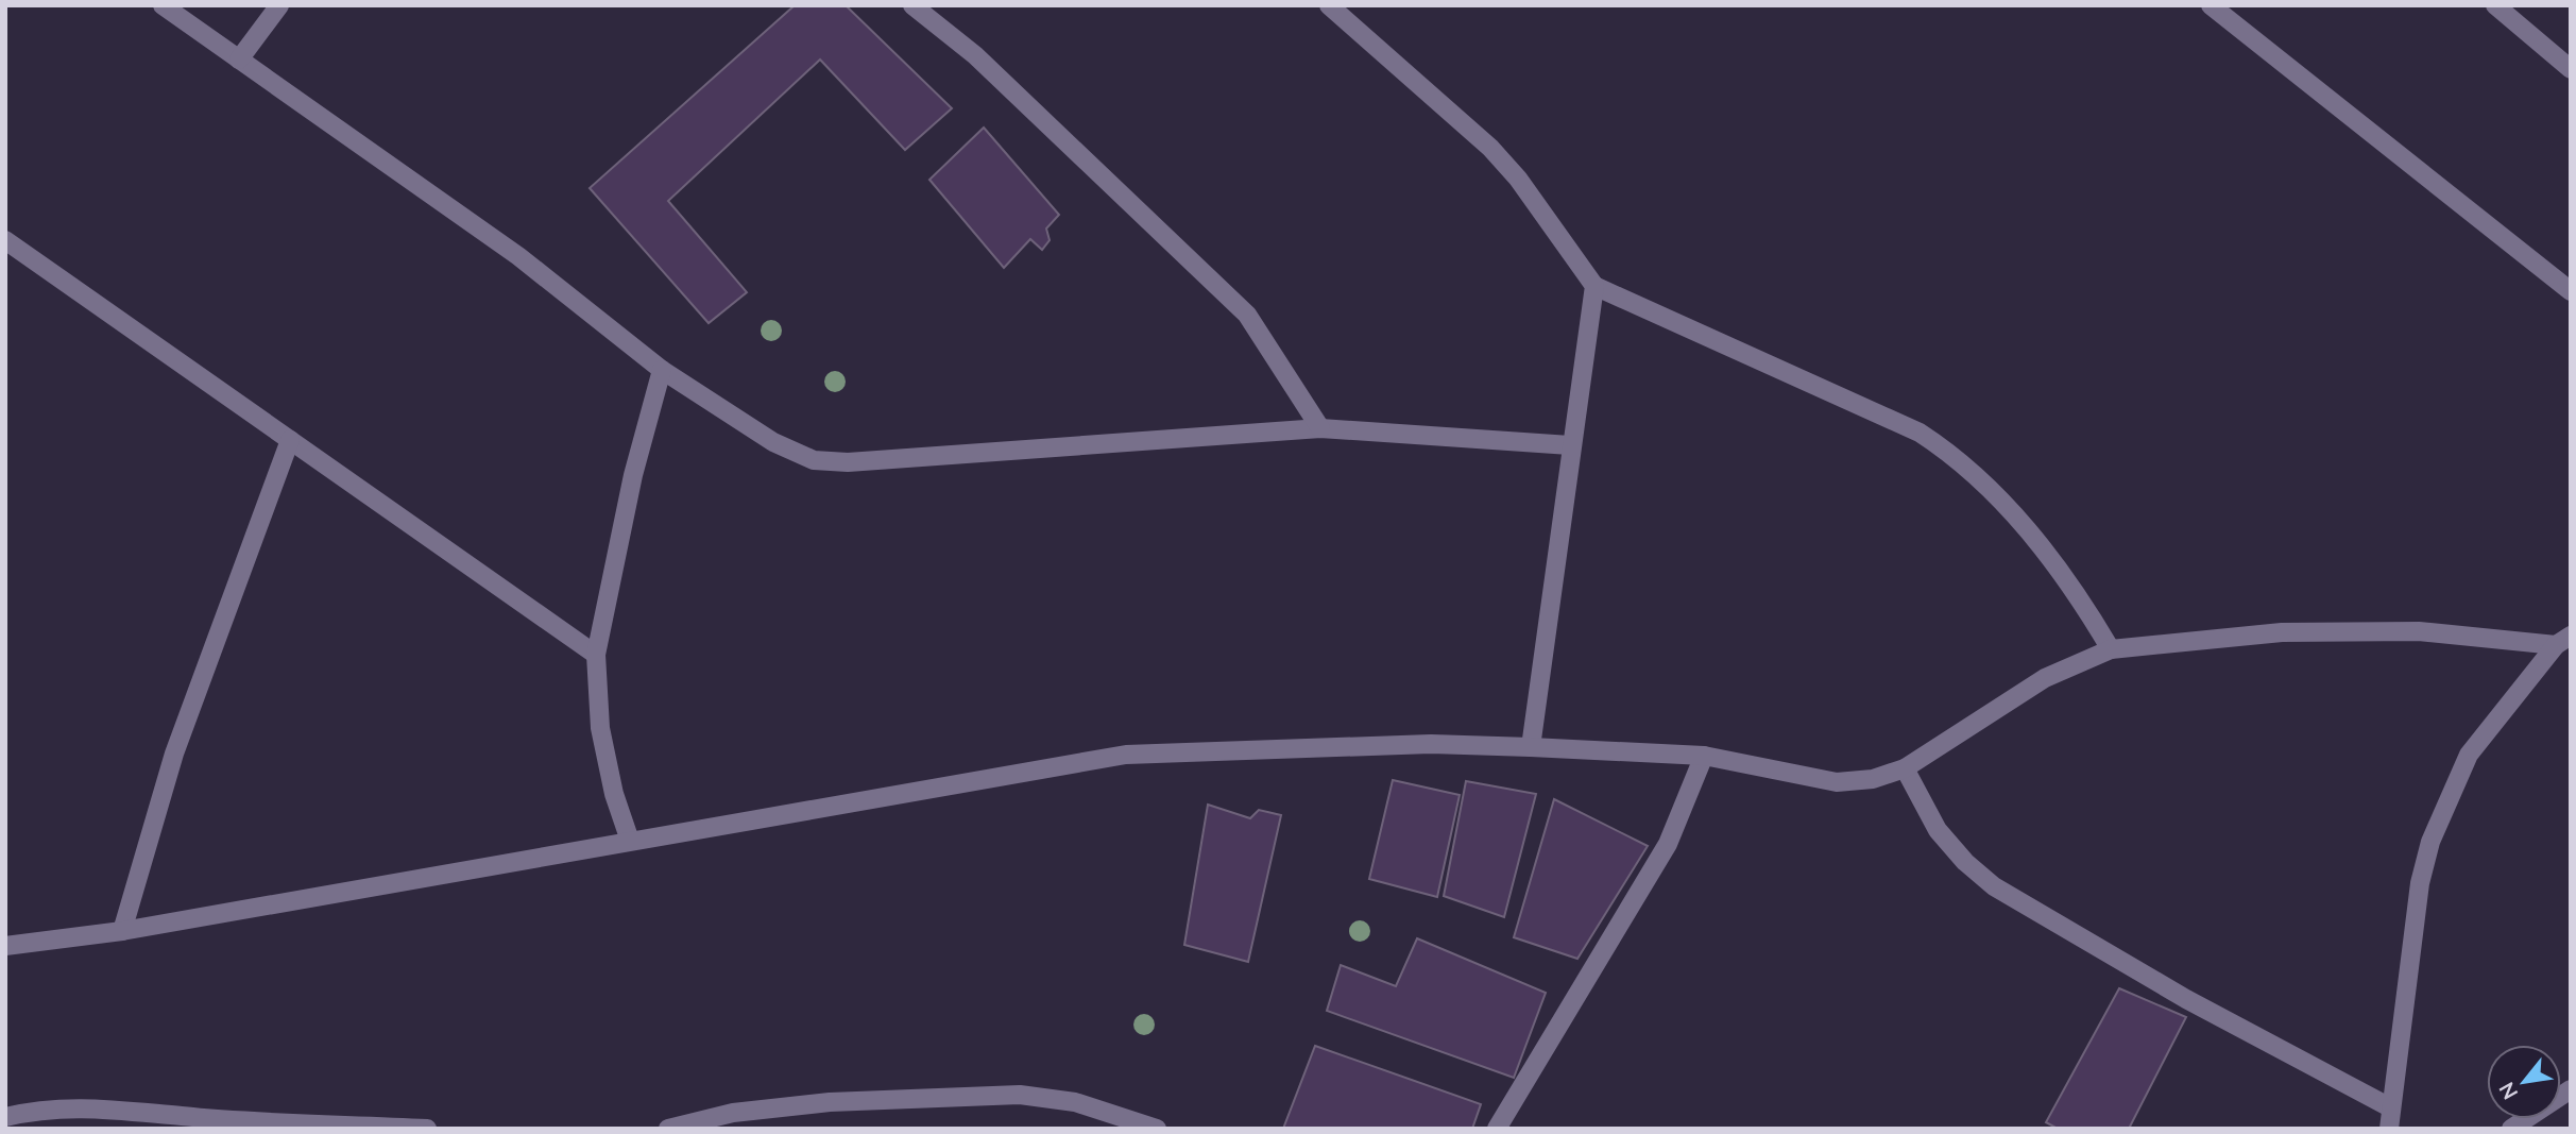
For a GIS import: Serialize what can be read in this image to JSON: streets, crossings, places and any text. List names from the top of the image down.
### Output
{
  "north": "bottom left"
}
